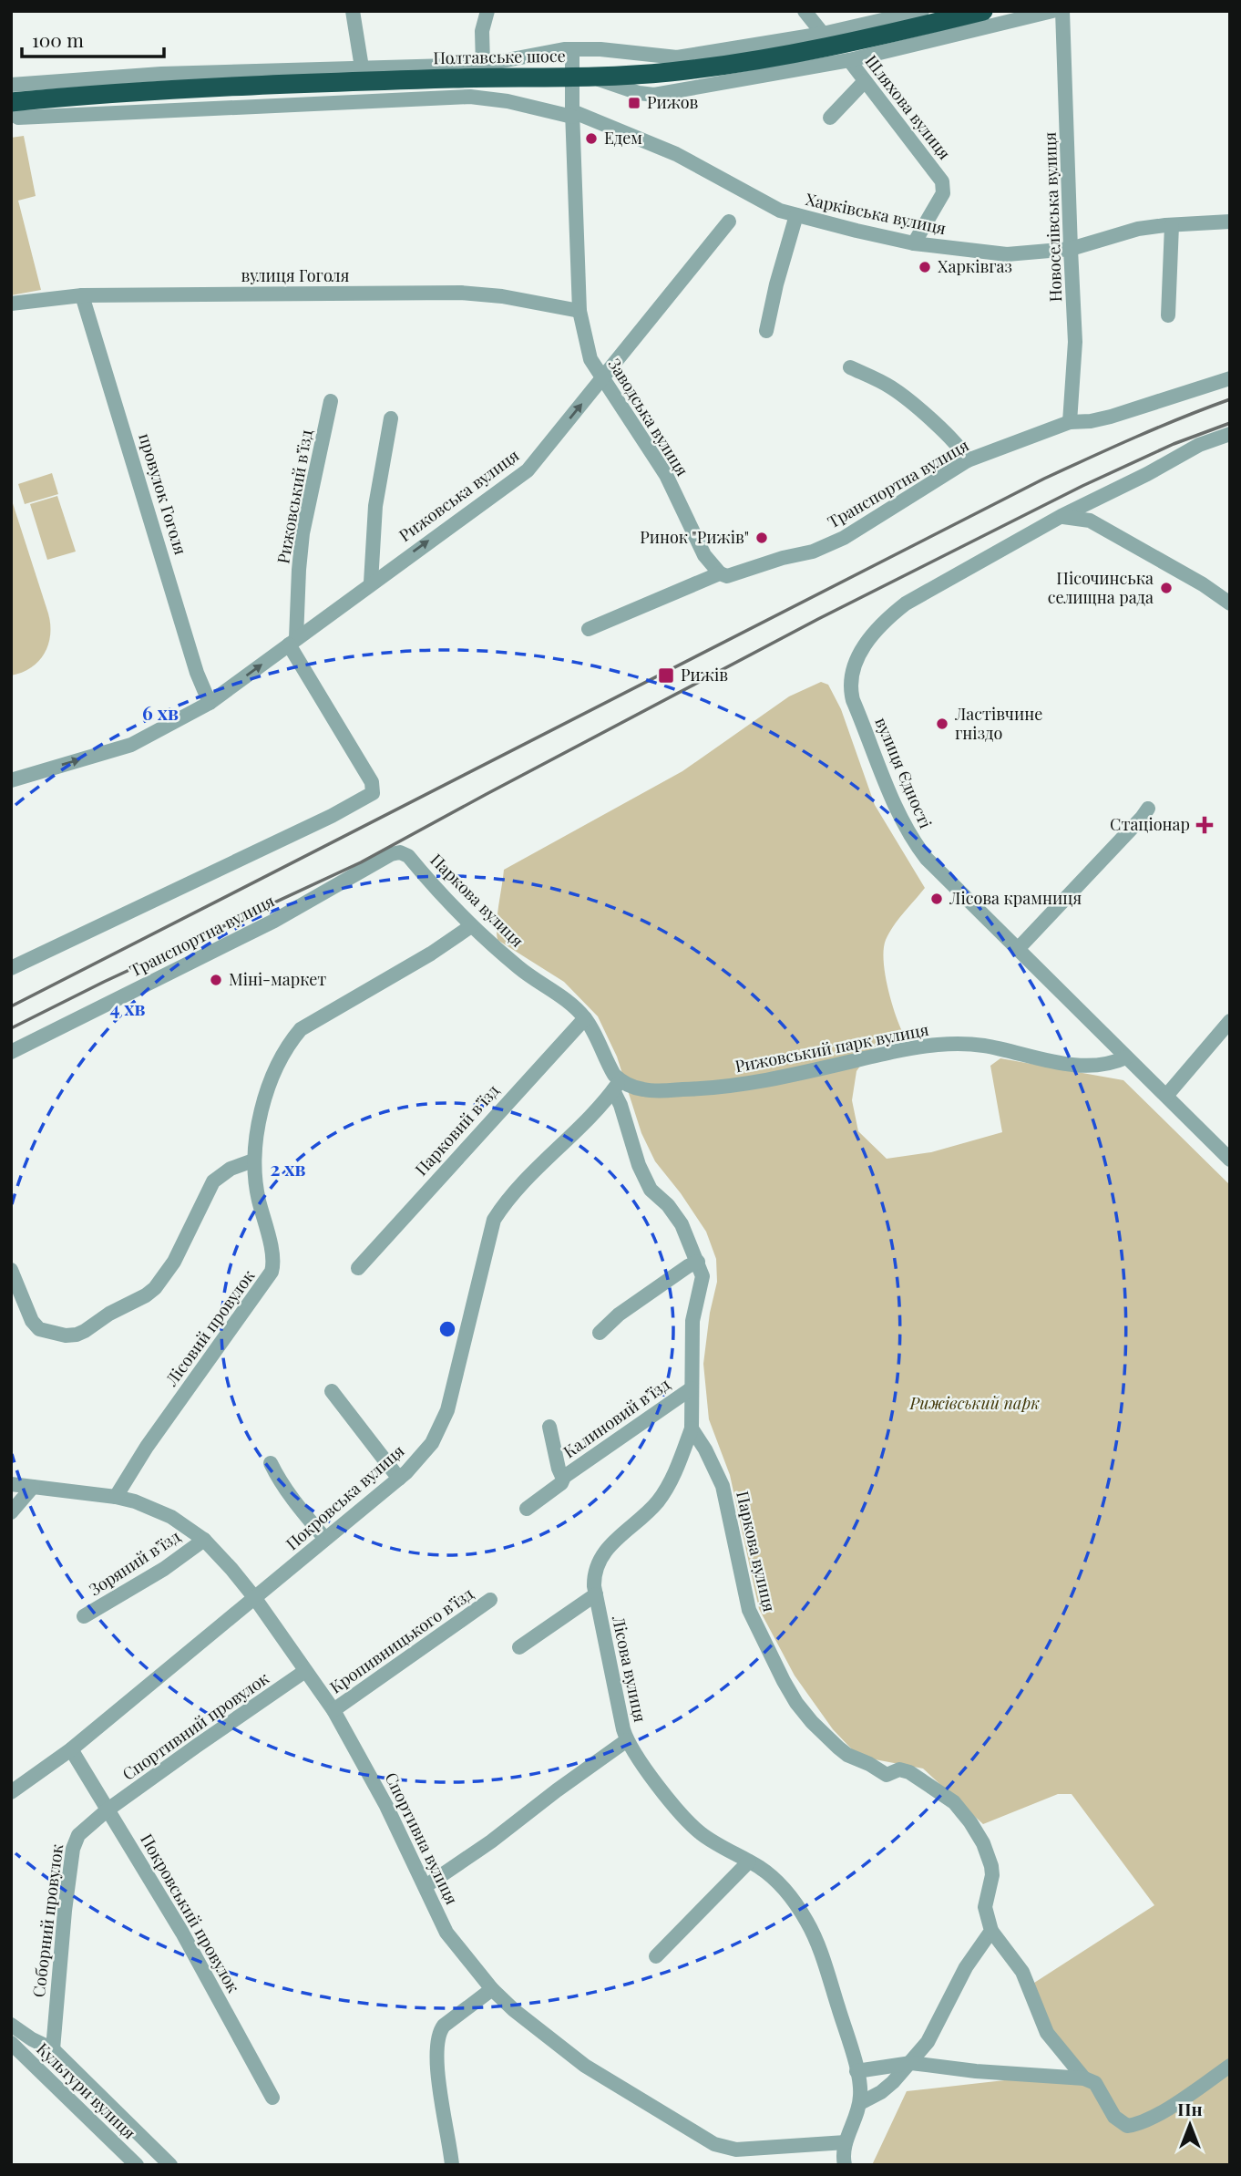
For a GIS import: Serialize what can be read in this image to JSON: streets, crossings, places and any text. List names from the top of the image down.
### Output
{
  "streets": {
    "highway": ["Полтавське шосе"],
    "street": [
      "Шляхова вулиця",
      "Харківська вулиця",
      "Новоселівська вулиця",
      "вулиця Гоголя",
      "Заводська вулиця",
      "Транспортна вулиця",
      "провулок Гоголя",
      "Рижовська вулиця",
      "Рижовський в’їзд",
      "вулиця Єдності",
      "Паркова вулиця",
      "Рижовський парк вулиця",
      "Парковий в’їзд",
      "Лісовий провулок",
      "Калиновий в’їзд",
      "Покровська вулиця",
      "Зоряний в’їзд",
      "Кропивницького в’їзд",
      "Лісова вулиця",
      "Спортивний провулок",
      "Спортивна вулиця",
      "Покровський провулок",
      "Соборний провулок",
      "Культури вулиця"
    ]
  },
  "crossings": [
    ["Полтавське шосе", "Заводська вулиця"],
    ["Шляхова вулиця", "Харківська вулиця"],
    ["Харківська вулиця", "Новоселівська вулиця"],
    ["Харківська вулиця", "Заводська вулиця"],
    ["Новоселівська вулиця", "Транспортна вулиця"],
    ["вулиця Гоголя", "Заводська вулиця"],
    ["вулиця Гоголя", "провулок Гоголя"],
    ["Заводська вулиця", "Транспортна вулиця"],
    ["Заводська вулиця", "Рижовська вулиця"],
    ["Транспортна вулиця", "Паркова вулиця"],
    ["провулок Гоголя", "Рижовська вулиця"],
    ["Рижовська вулиця", "Рижовський в’їзд"],
    ["вулиця Єдності", "Рижовський парк вулиця"],
    ["Паркова вулиця", "Рижовський парк вулиця"],
    ["Паркова вулиця", "Парковий в’їзд"],
    ["Паркова вулиця", "Лісовий провулок"],
    ["Паркова вулиця", "Калиновий в’їзд"],
    ["Паркова вулиця", "Покровська вулиця"],
    ["Паркова вулиця", "Лісова вулиця"],
    ["Рижовський парк вулиця", "Покровська вулиця"],
    ["Лісовий провулок", "Спортивна вулиця"],
    ["Покровська вулиця", "Спортивна вулиця"],
    ["Покровська вулиця", "Покровський провулок"],
    ["Зоряний в’їзд", "Спортивна вулиця"],
    ["Кропивницького в’їзд", "Спортивна вулиця"],
    ["Лісова вулиця", "Спортивна вулиця"],
    ["Спортивний провулок", "Спортивна вулиця"],
    ["Спортивний провулок", "Покровський провулок"],
    ["Спортивний провулок", "Соборний провулок"],
    ["Покровський провулок", "Соборний провулок"],
    ["Соборний провулок", "Культури вулиця"]
  ],
  "one_way": ["Рижовська вулиця"],
  "parks": ["Рижівський парк"],
  "places": {
    "transit": ["Рижов", "Рижів"],
    "other": [
      "Едем",
      "Харківгаз",
      "Ринок \"Рижів\"",
      "Пісочинська селищна рада",
      "Ластівчине гніздо",
      "Лісова крамниця",
      "Міні-маркет"
    ],
    "health": ["Стаціонар"]
  },
  "scale_bar": "100 m",
  "north": "top",
  "rings": ["6 хв", "4 хв", "2 хв"]
}
